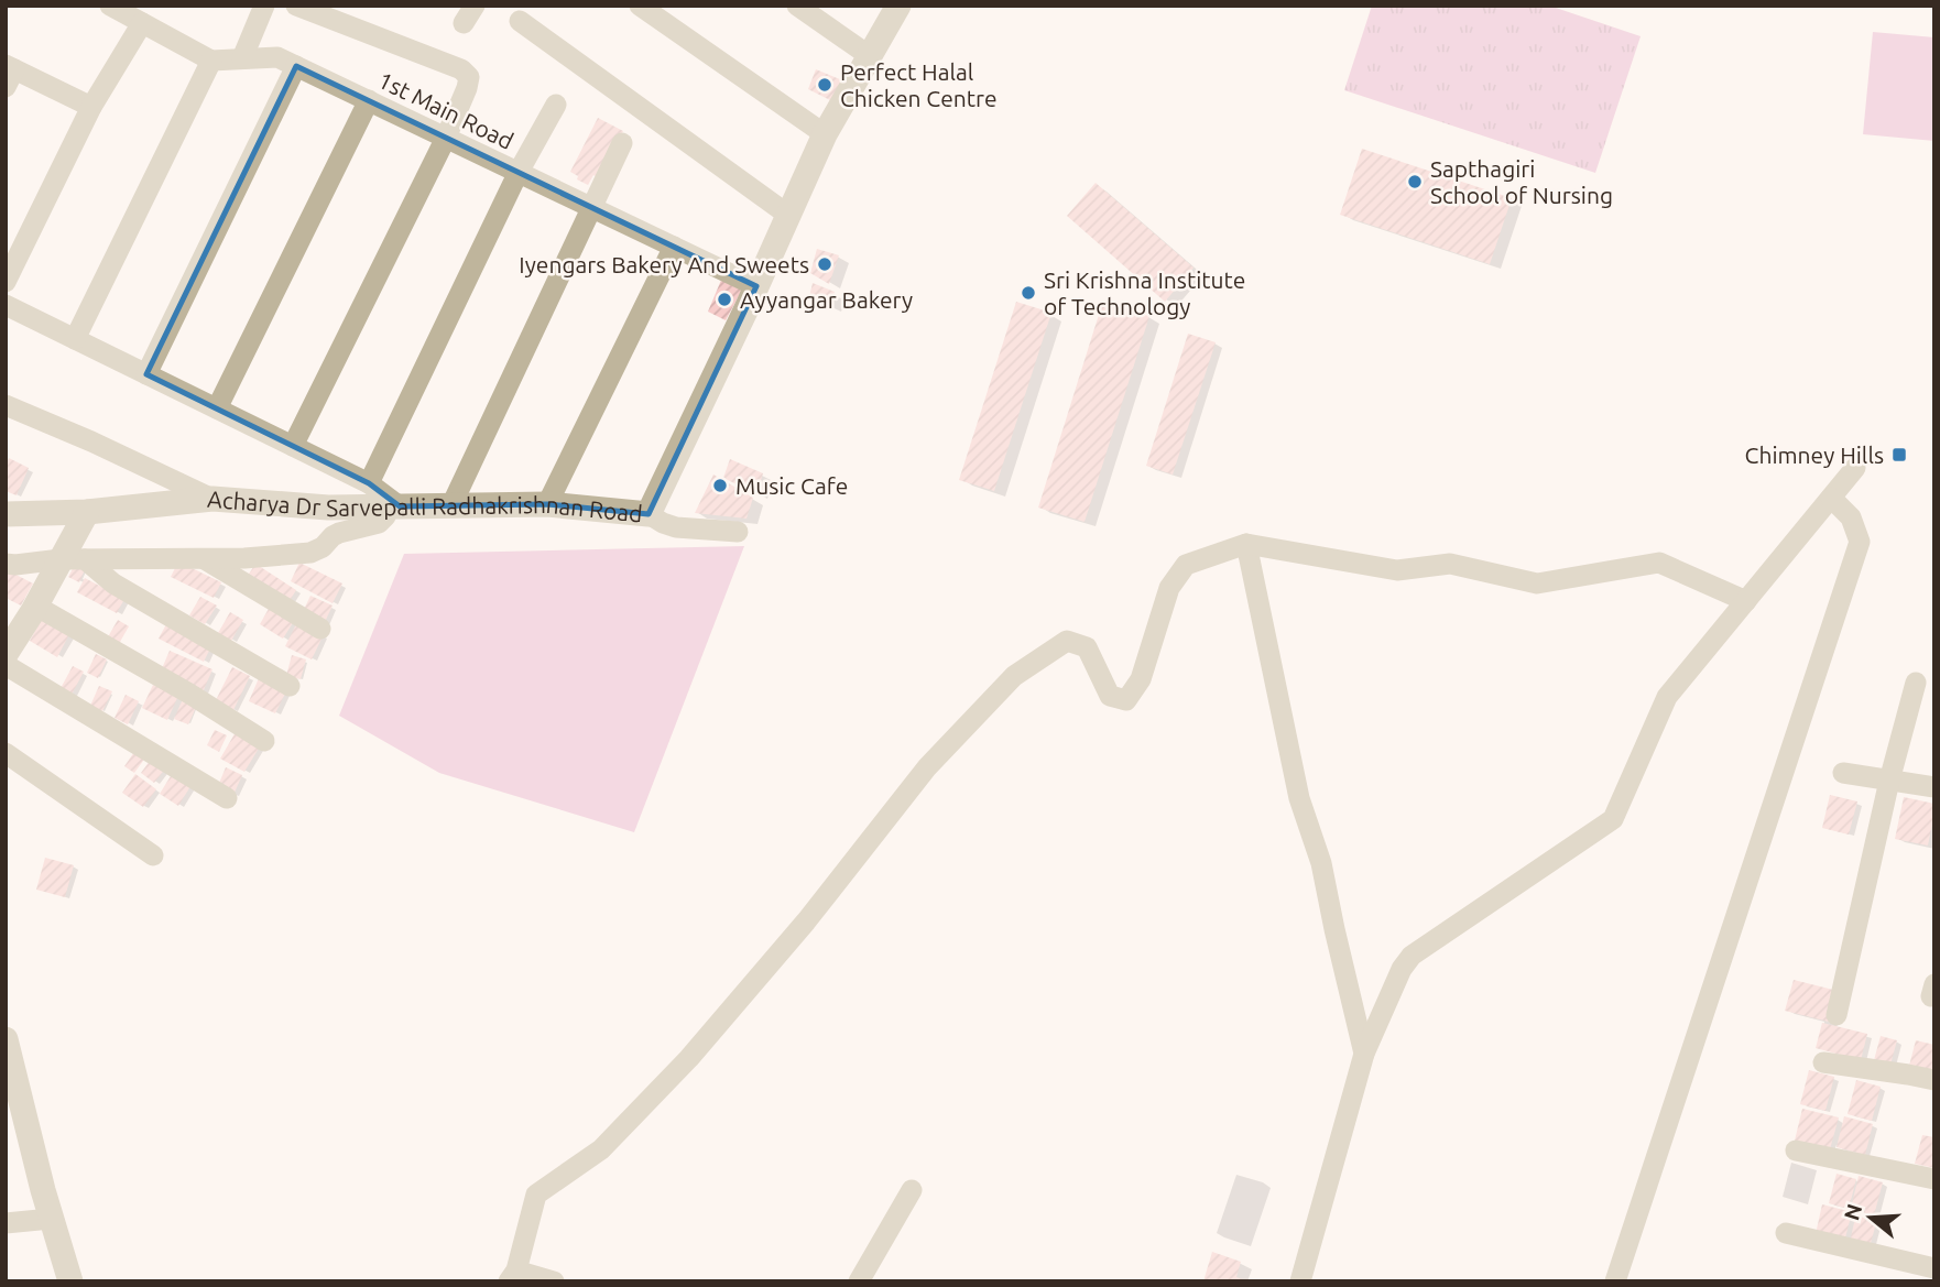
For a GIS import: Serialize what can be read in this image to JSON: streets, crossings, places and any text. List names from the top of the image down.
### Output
{
  "streets": {
    "street": ["1st Main Road", "Acharya Dr Sarvepalli Radhakrishnan Road"]
  },
  "crossings": [
    ["1st Main Road", "Acharya Dr Sarvepalli Radhakrishnan Road"]
  ],
  "places": {
    "other": [
      "Perfect Halal Chicken Centre",
      "Sapthagiri School of Nursing",
      "Iyengars Bakery And Sweets",
      "Sri Krishna Institute of Technology",
      "Ayyangar Bakery",
      "Music Cafe"
    ],
    "transit": ["Chimney Hills"]
  },
  "north": "left"
}
